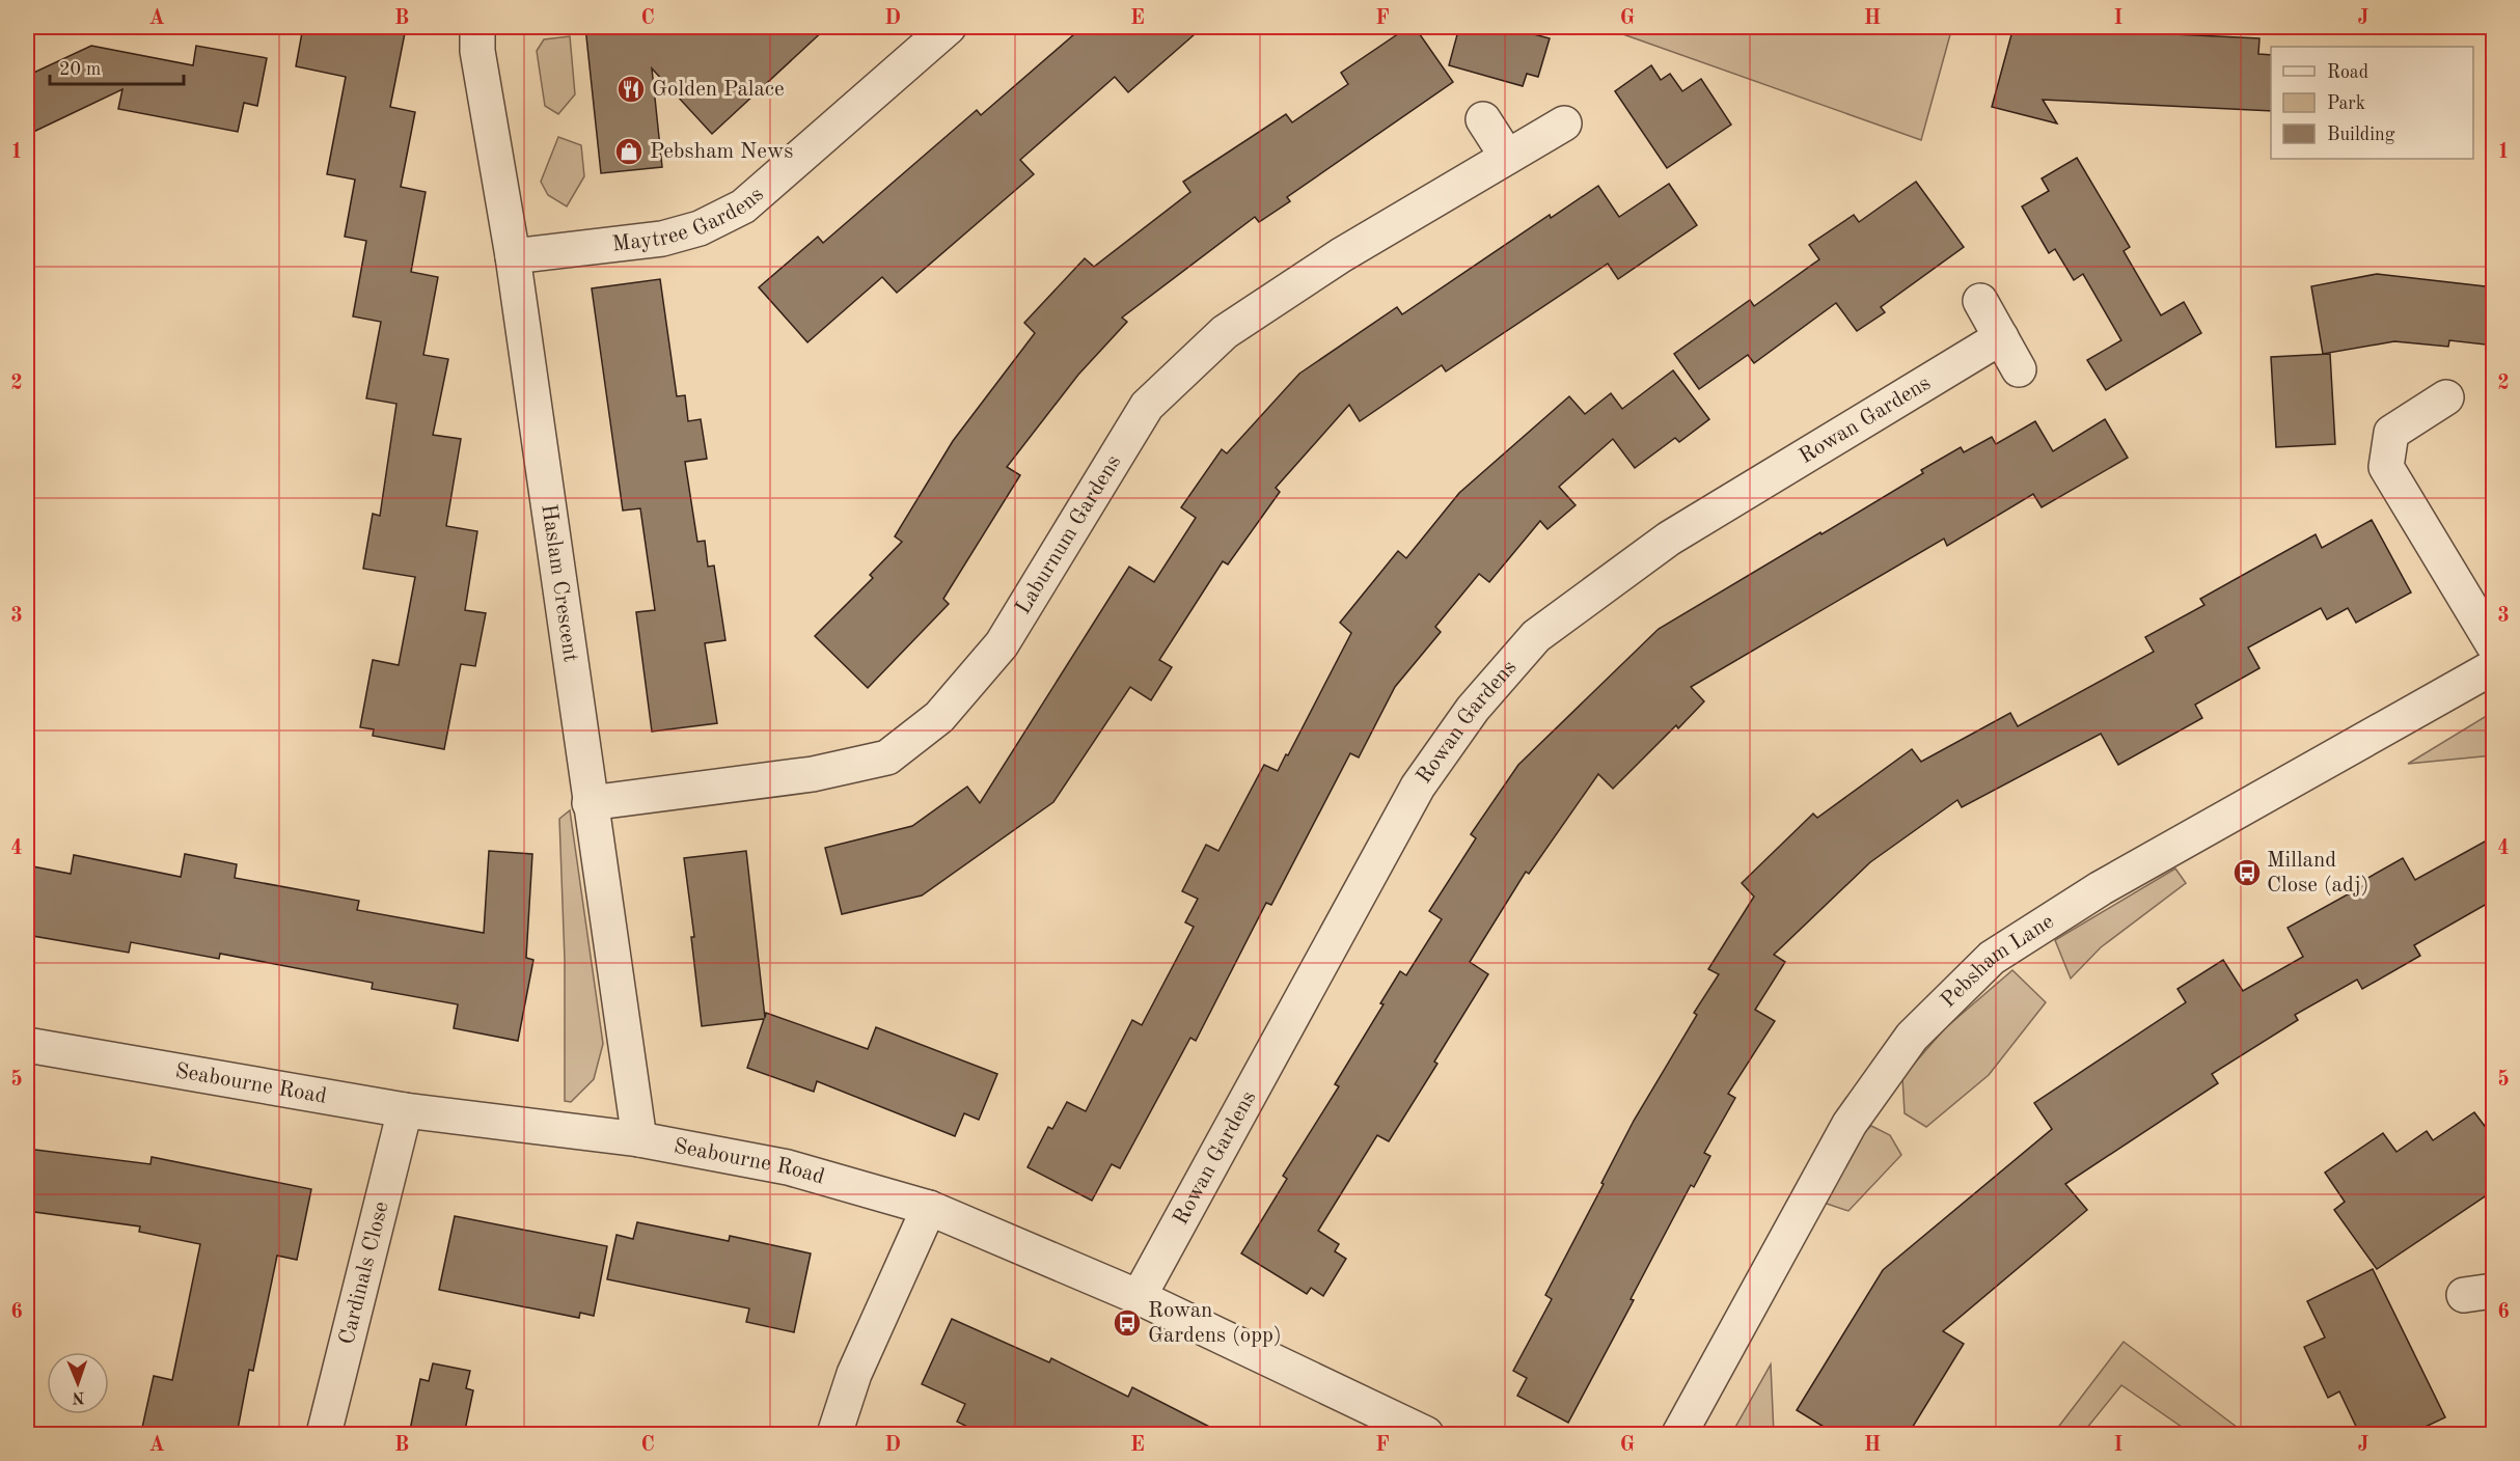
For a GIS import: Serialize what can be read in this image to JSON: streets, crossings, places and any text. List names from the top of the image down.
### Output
{
  "streets": {
    "street": [
      "Maytree Gardens",
      "Rowan Gardens",
      "Laburnum Gardens",
      "Haslam Crescent",
      "Pebsham Lane",
      "Seabourne Road",
      "Cardinals Close"
    ]
  },
  "crossings": [
    ["Maytree Gardens", "Haslam Crescent"],
    ["Rowan Gardens", "Seabourne Road"],
    ["Laburnum Gardens", "Haslam Crescent"],
    ["Haslam Crescent", "Seabourne Road"],
    ["Seabourne Road", "Cardinals Close"]
  ],
  "places": {
    "restaurant": ["Golden Palace"],
    "shop": ["Pebsham News"],
    "bus stop": ["Milland Close (adj)", "Rowan Gardens (opp)"]
  },
  "legend": ["Road", "Park", "Building"],
  "scale_bar": "20 m",
  "north": "bottom",
  "grid": {
    "columns": [
      "A",
      "B",
      "C",
      "D",
      "E",
      "F",
      "G",
      "H",
      "I",
      "J"
    ],
    "rows": [
      "1",
      "2",
      "3",
      "4",
      "5",
      "6"
    ]
  }
}
